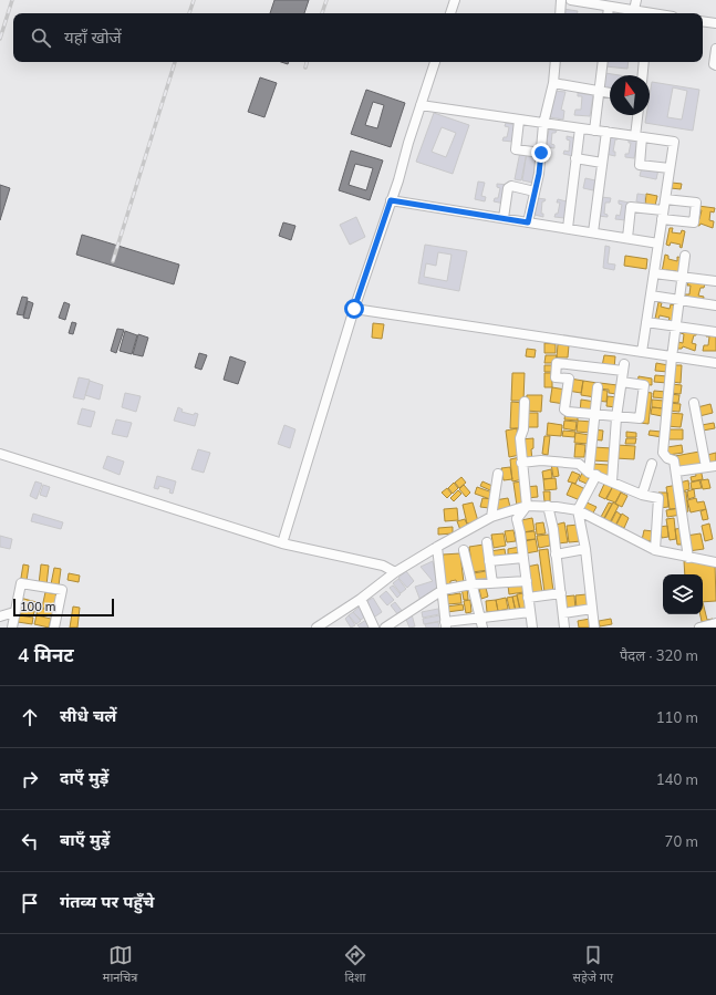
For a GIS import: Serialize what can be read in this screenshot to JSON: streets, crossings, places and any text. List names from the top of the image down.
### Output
{
  "scale_bar": "100 m",
  "north": "top",
  "page": {
    "search": "यहाँ खोजें",
    "scale": "100 m",
    "heading": ["4 मिनट", "पैदल · 320 m"],
    "list": [
      ["सीधे चलें", "110 m"],
      ["दाएँ मुड़ें", "140 m"],
      ["बाएँ मुड़ें", "70 m"],
      "गंतव्य पर पहुँचे"
    ],
    "nav": ["मानचित्र", "दिशा", "सहेजे गए"]
  }
}
